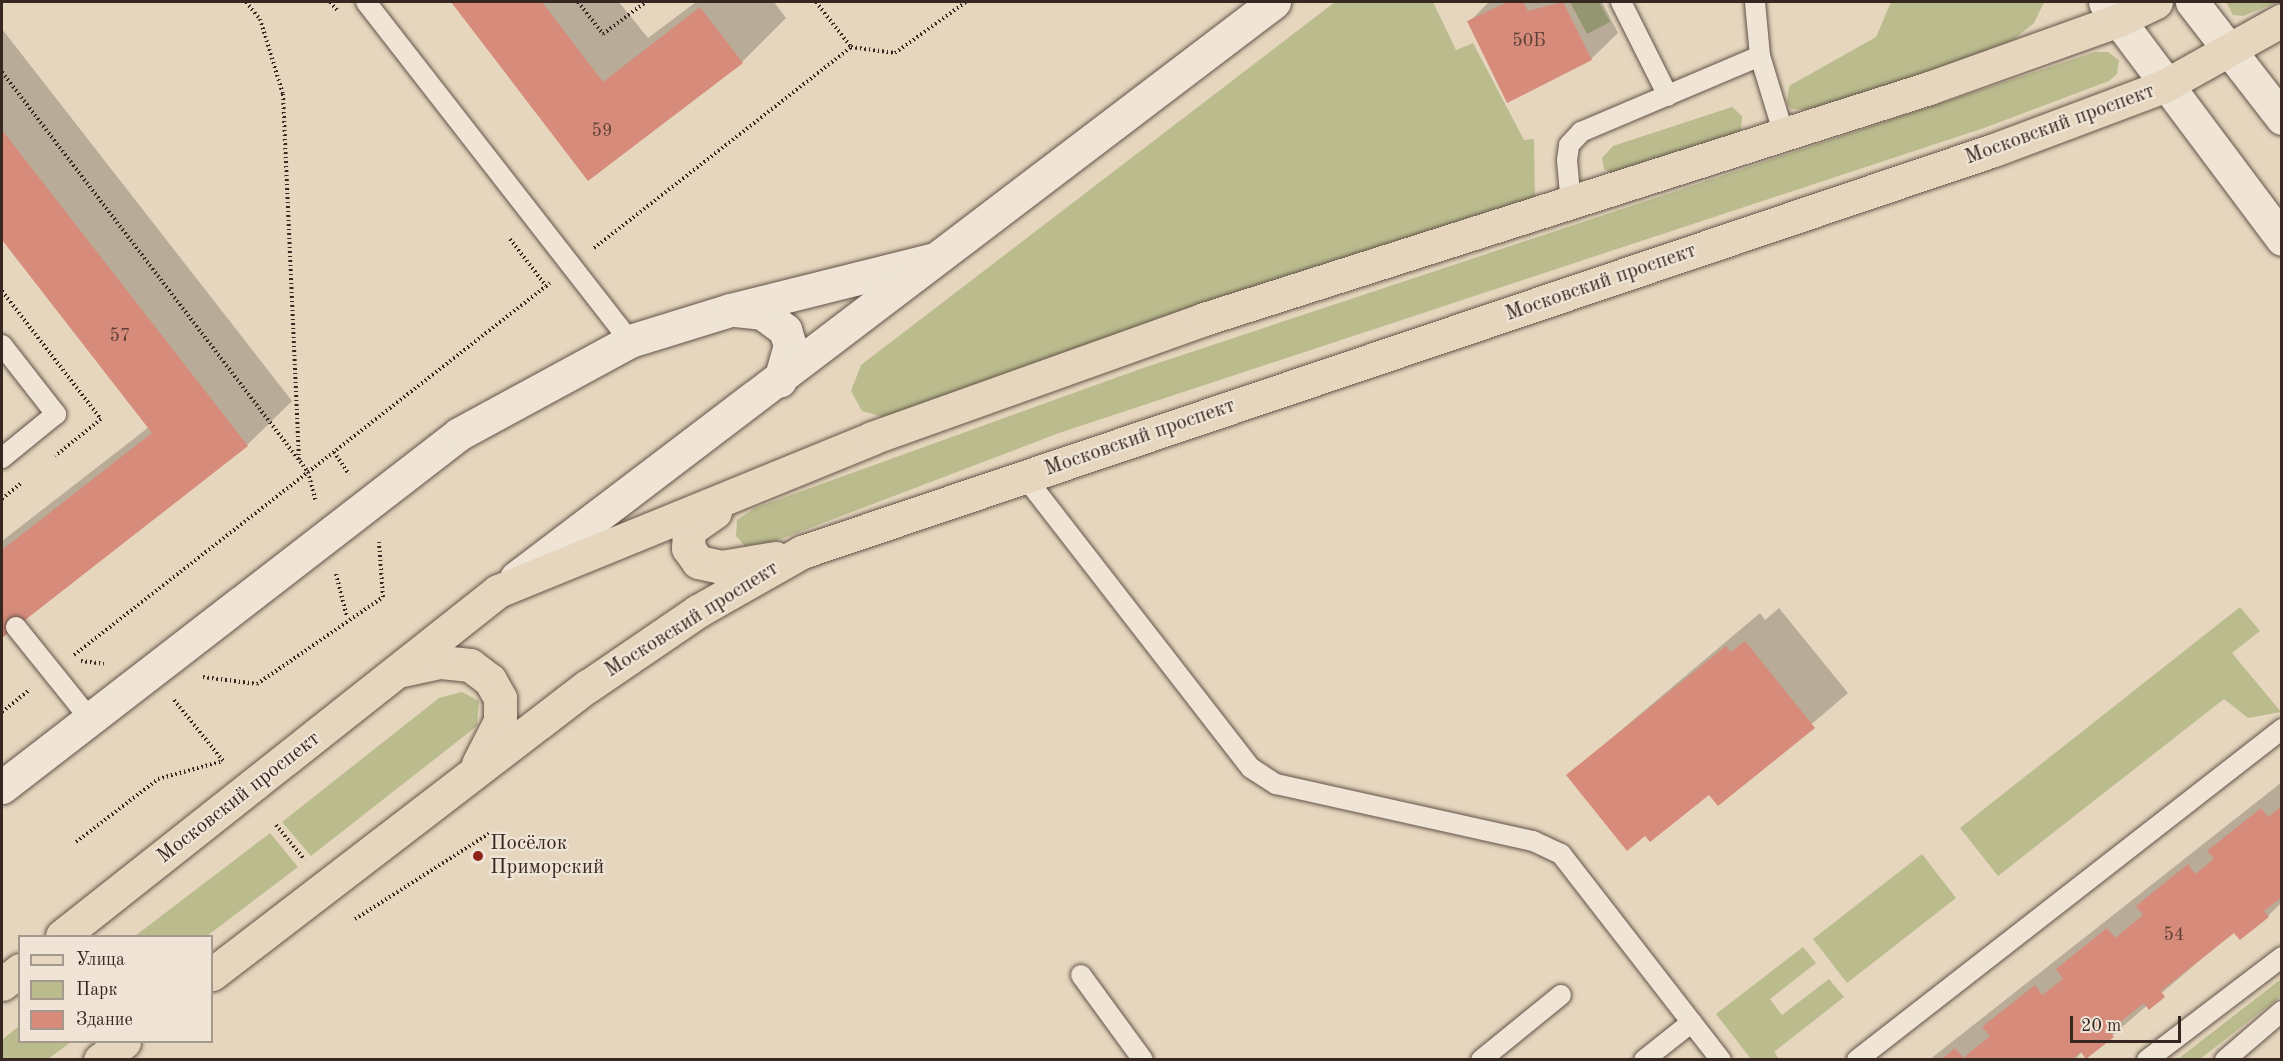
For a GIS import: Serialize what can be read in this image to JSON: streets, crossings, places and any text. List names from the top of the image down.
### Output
{
  "streets": {
    "main road": ["Московский проспект"]
  },
  "places": ["Посёлок Приморский"],
  "house_numbers": [
    "50Б",
    "59",
    "57",
    "54"
  ],
  "legend": ["Улица", "Парк", "Здание"],
  "scale_bar": "20 m"
}
